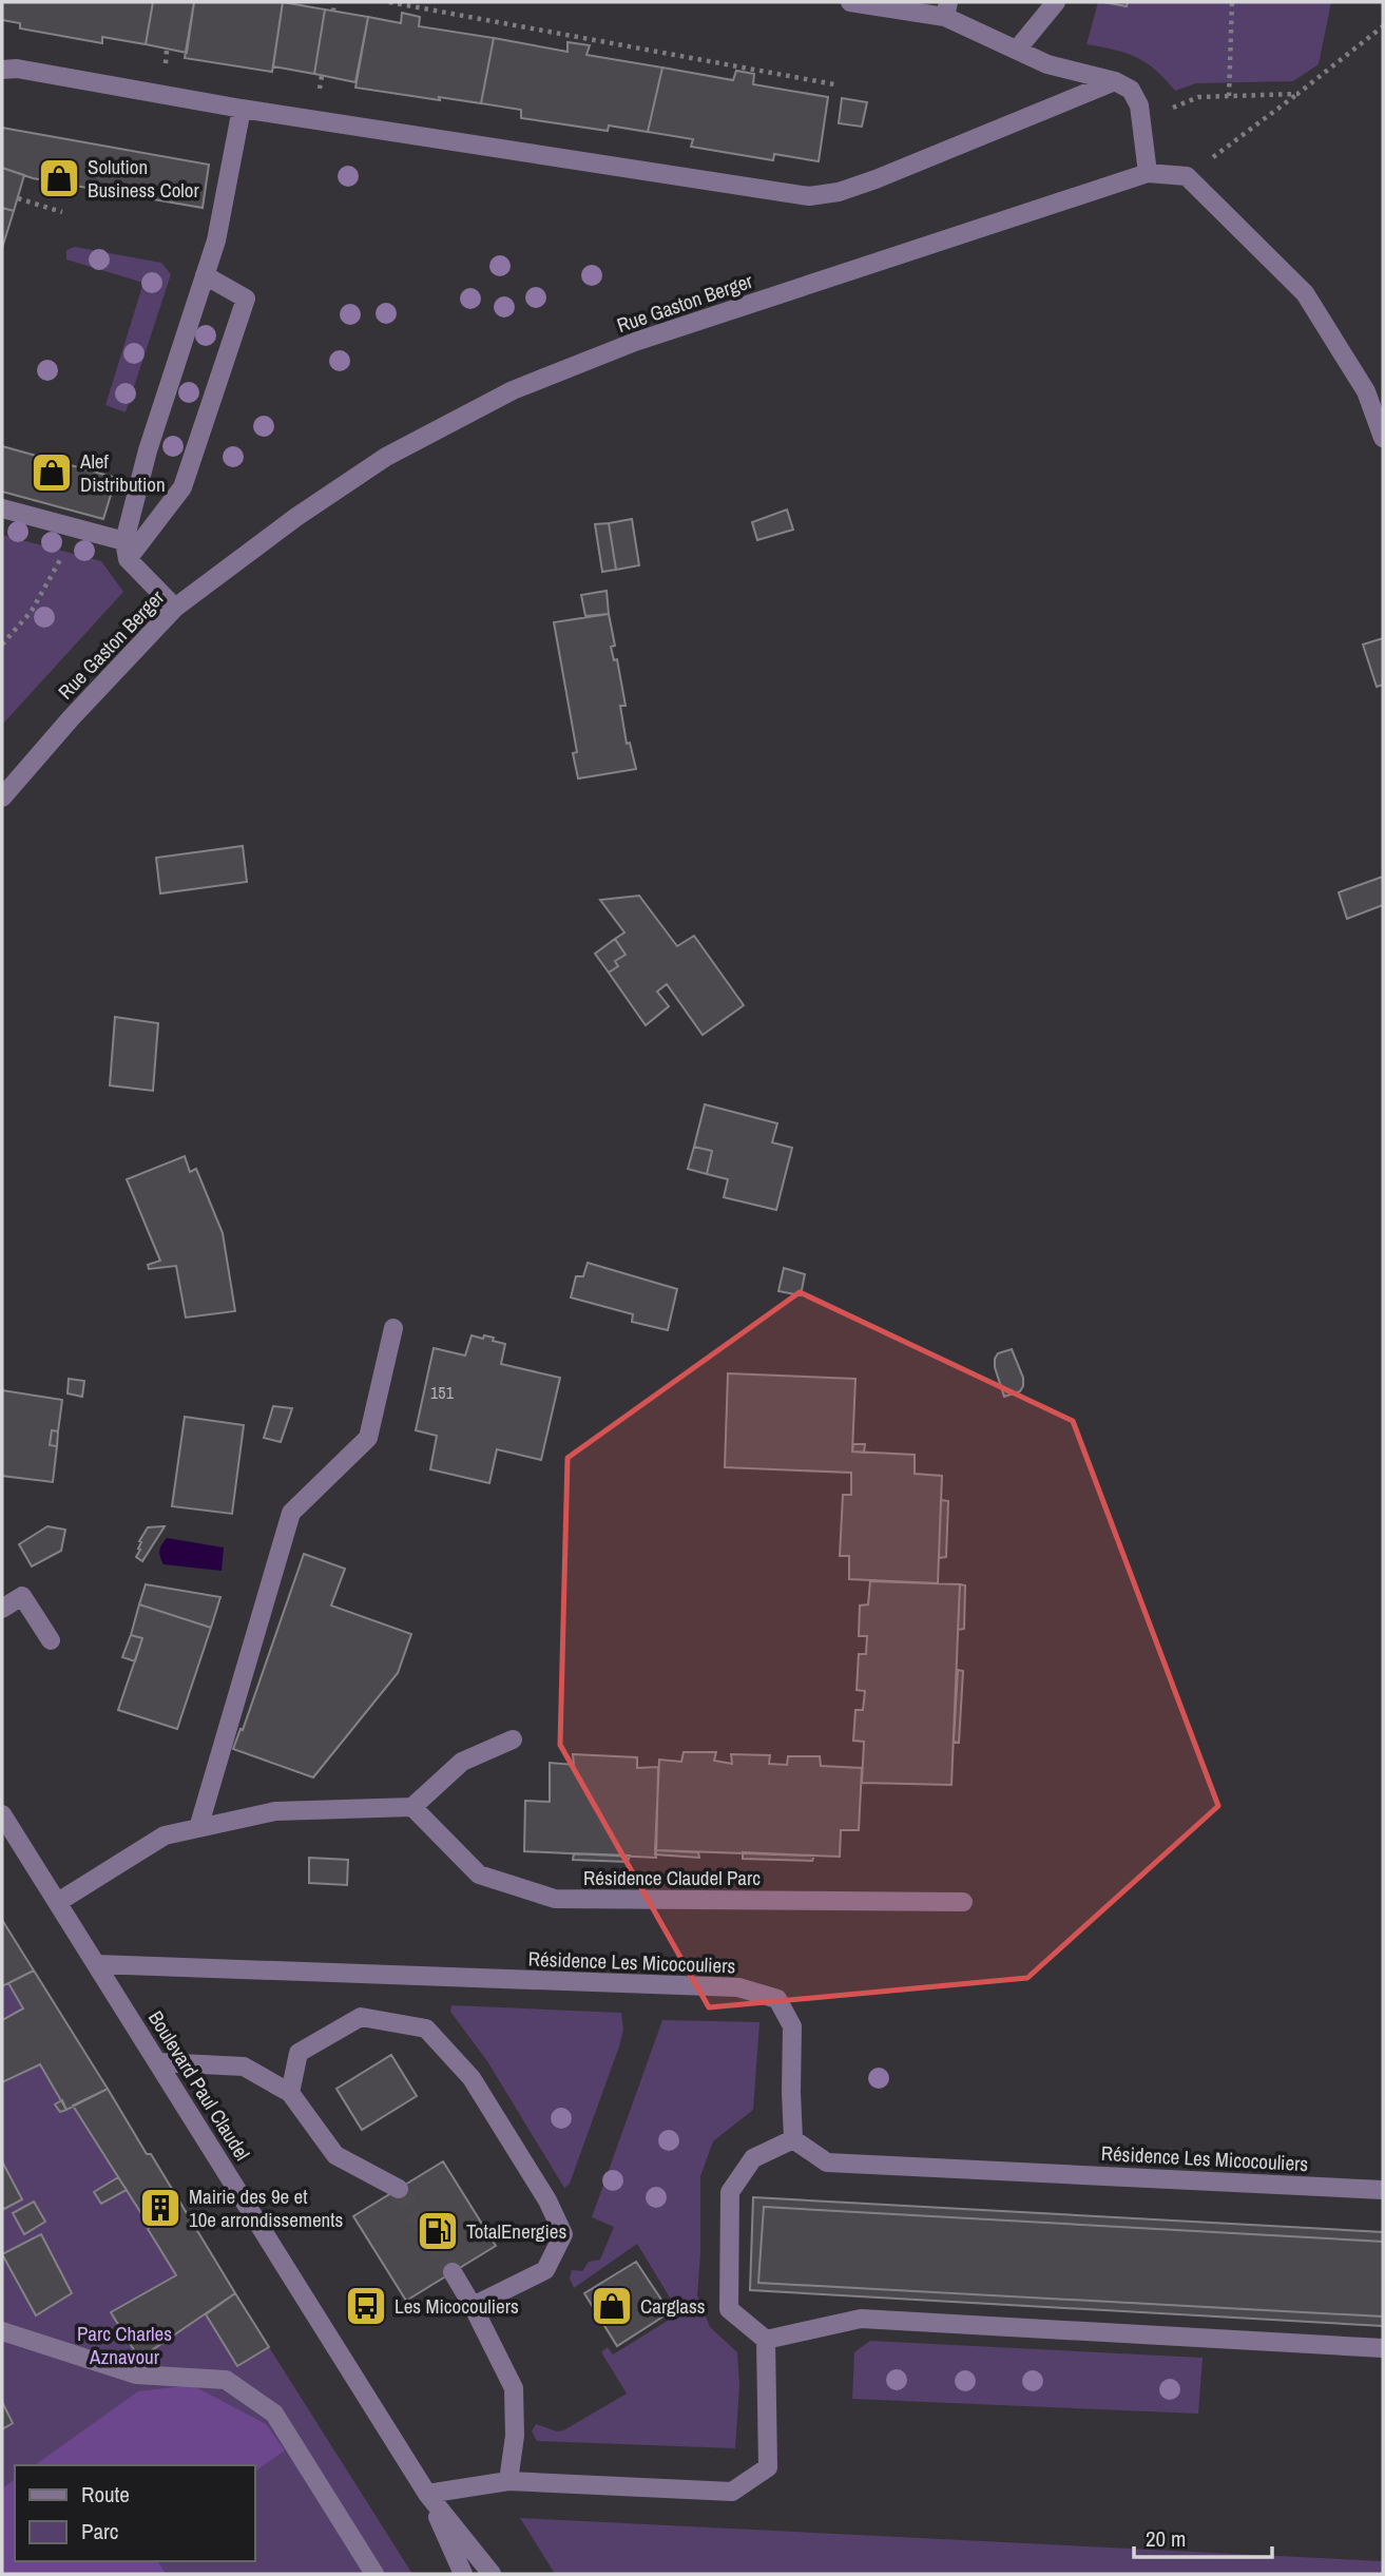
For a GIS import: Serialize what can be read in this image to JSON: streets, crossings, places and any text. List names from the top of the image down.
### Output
{
  "streets": {
    "street": [
      "Rue Gaston Berger",
      "Résidence Claudel Parc",
      "Résidence Les Micocouliers",
      "Boulevard Paul Claudel"
    ]
  },
  "crossings": [
    ["Résidence Les Micocouliers", "Boulevard Paul Claudel"]
  ],
  "parks": ["Parc Charles Aznavour"],
  "places": {
    "shop": ["Solution Business Color", "Alef Distribution", "Carglass"],
    "building": ["Mairie des 9e et 10e arrondissements"],
    "fuel station": ["TotalEnergies"],
    "bus stop": ["Les Micocouliers"]
  },
  "house_numbers": ["151"],
  "legend": ["Route", "Parc"],
  "scale_bar": "20 m"
}
